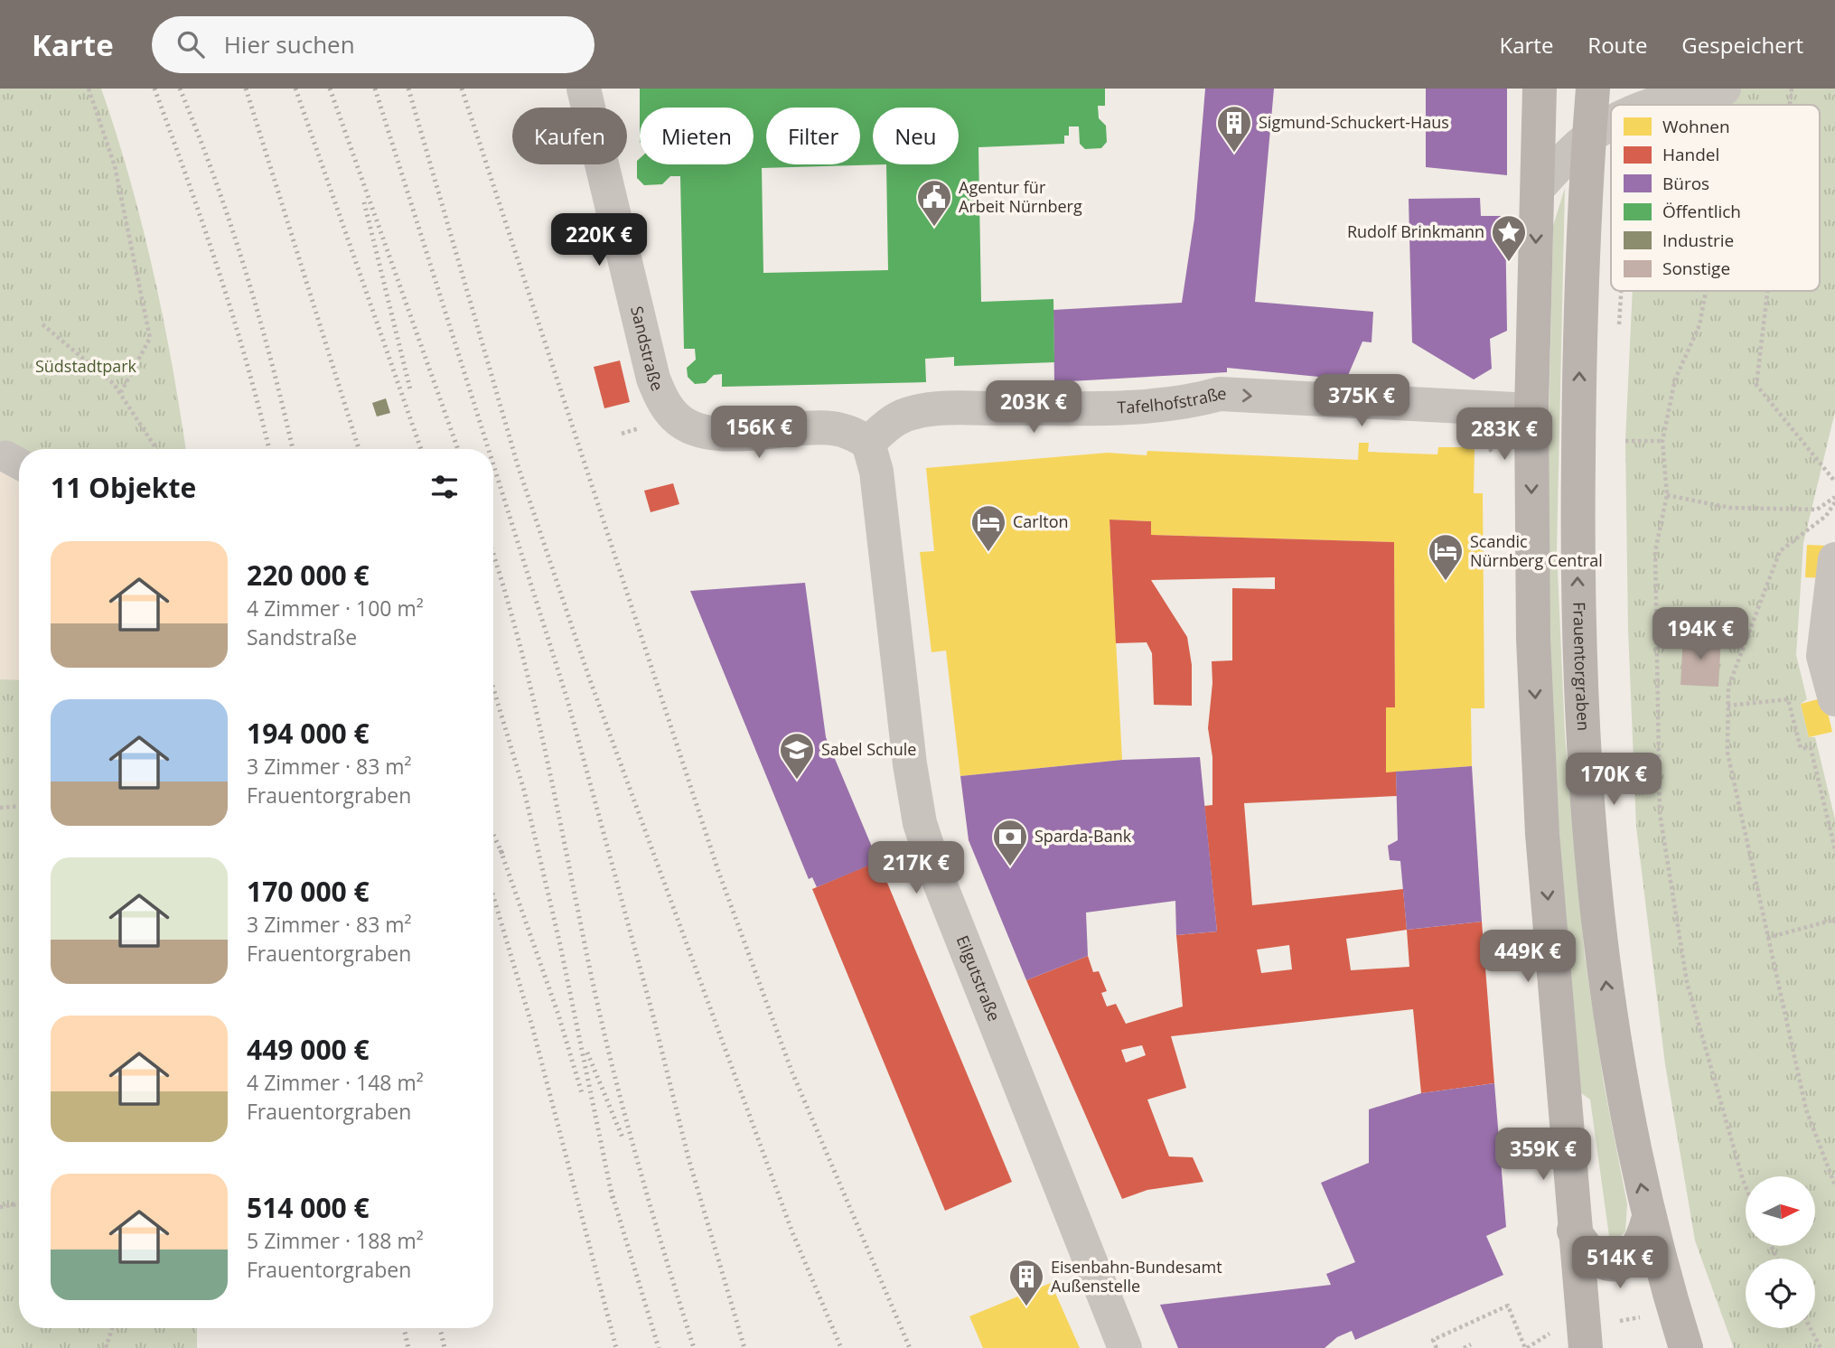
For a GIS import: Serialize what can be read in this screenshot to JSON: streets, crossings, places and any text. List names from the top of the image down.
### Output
{
  "streets": {
    "main road": ["Frauentorgraben"],
    "street": ["Sandstraße", "Tafelhofstraße", "Eilgutstraße"]
  },
  "crossings": [
    ["Sandstraße", "Tafelhofstraße"],
    ["Sandstraße", "Eilgutstraße"],
    ["Tafelhofstraße", "Eilgutstraße"]
  ],
  "one_way": ["Tafelhofstraße"],
  "parks": ["Südstadtpark"],
  "places": {
    "building": ["Sigmund-Schuckert-Haus", "Eisenbahn-Bundesamt Außenstelle"],
    "public building": ["Agentur für Arbeit Nürnberg"],
    "place": ["Rudolf Brinkmann"],
    "hotel": ["Carlton", "Scandic Nürnberg Central"],
    "school or university": ["Sabel Schule"],
    "bank": ["Sparda-Bank"]
  },
  "legend": [
    "Wohnen",
    "Handel",
    "Büros",
    "Öffentlich",
    "Industrie",
    "Sonstige"
  ],
  "north": "right",
  "page": {
    "header": "Karte",
    "search": "Hier suchen",
    "nav": ["Karte", "Route", "Gespeichert"],
    "chip": [
      "Kaufen",
      "Mieten",
      "Filter",
      "Neu"
    ],
    "price": [
      "220K €",
      "375K €",
      "203K €",
      "156K €",
      "283K €",
      "194K €",
      "170K €",
      "217K €",
      "449K €",
      "359K €",
      "514K €"
    ],
    "heading": "11 Objekte",
    "list": [
      {
        "name": "220 000 €",
        "note": "4 Zimmer · 100 m² · Sandstraße"
      },
      {
        "name": "194 000 €",
        "note": "3 Zimmer · 83 m² · Frauentorgraben"
      },
      {
        "name": "170 000 €",
        "note": "3 Zimmer · 83 m² · Frauentorgraben"
      },
      {
        "name": "449 000 €",
        "note": "4 Zimmer · 148 m² · Frauentorgraben"
      },
      {
        "name": "514 000 €",
        "note": "5 Zimmer · 188 m² · Frauentorgraben"
      }
    ]
  }
}
